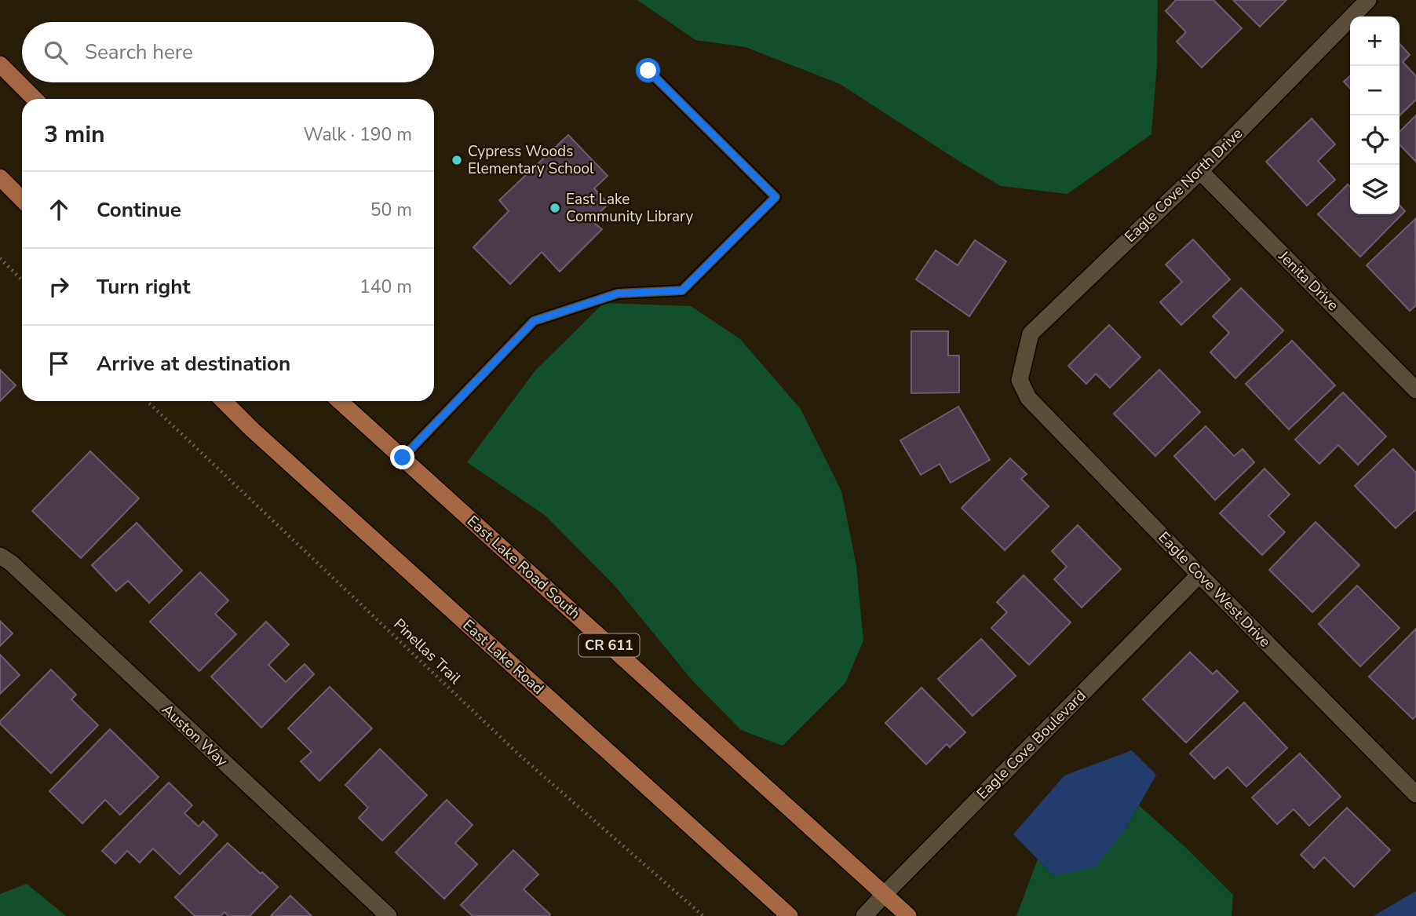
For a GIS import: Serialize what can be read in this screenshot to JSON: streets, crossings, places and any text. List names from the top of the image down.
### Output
{
  "streets": {
    "main road": ["East Lake Road South", "CR 611", "East Lake Road"],
    "street": [
      "Eagle Cove North Drive",
      "Jenita Drive",
      "Eagle Cove West Drive",
      "Auston Way",
      "Eagle Cove Boulevard"
    ],
    "path": ["Pinellas Trail"]
  },
  "crossings": [
    ["Eagle Cove North Drive", "Jenita Drive"],
    ["Eagle Cove North Drive", "Eagle Cove West Drive"],
    ["East Lake Road South", "CR 611"],
    ["East Lake Road South", "Eagle Cove Boulevard"],
    ["Eagle Cove West Drive", "Eagle Cove Boulevard"],
    ["CR 611", "Eagle Cove Boulevard"]
  ],
  "places": ["Cypress Woods Elementary School", "East Lake Community Library"],
  "page": {
    "map_buttons": ["+", "−"],
    "search": "Search here",
    "heading": ["3 min", "Walk · 190 m"],
    "list": [
      ["Continue", "50 m"],
      ["Turn right", "140 m"],
      "Arrive at destination"
    ]
  }
}
